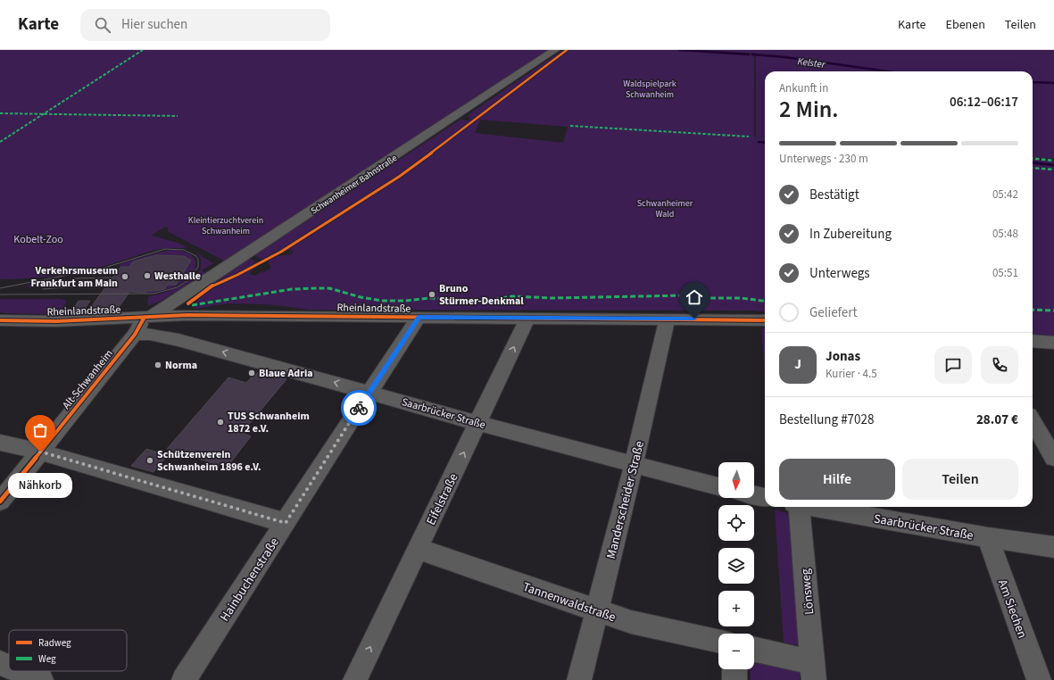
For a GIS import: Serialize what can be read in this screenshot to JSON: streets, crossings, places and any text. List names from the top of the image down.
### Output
{
  "streets": {
    "street": [
      "Schwanheimer Bahnstraße",
      "Rheinlandstraße",
      "Alt-Schwanheim",
      "Saarbrücker Straße",
      "Eifelstraße",
      "Manderscheider Straße",
      "Hainbuchenstraße",
      "Lönsweg",
      "Tannenwaldstraße",
      "Am Siechen"
    ]
  },
  "crossings": [
    ["Schwanheimer Bahnstraße", "Rheinlandstraße"],
    ["Schwanheimer Bahnstraße", "Alt-Schwanheim"],
    ["Rheinlandstraße", "Alt-Schwanheim"],
    ["Rheinlandstraße", "Eifelstraße"],
    ["Rheinlandstraße", "Manderscheider Straße"],
    ["Rheinlandstraße", "Hainbuchenstraße"],
    ["Alt-Schwanheim", "Saarbrücker Straße"],
    ["Saarbrücker Straße", "Eifelstraße"],
    ["Saarbrücker Straße", "Manderscheider Straße"],
    ["Saarbrücker Straße", "Hainbuchenstraße"],
    ["Saarbrücker Straße", "Am Siechen"],
    ["Eifelstraße", "Tannenwaldstraße"],
    ["Manderscheider Straße", "Tannenwaldstraße"]
  ],
  "one_way": ["Eifelstraße"],
  "water": ["Kelster"],
  "parks": [
    "Waldspielpark Schwanheim",
    "Schwanheimer Wald",
    "Kleintierzuchtverein Schwanheim",
    "Kobelt-Zoo"
  ],
  "places": [
    "Westhalle",
    "Verkehrsmuseum Frankfurt am Main",
    "Bruno Stürmer-Denkmal",
    "Norma",
    "Blaue Adria",
    "TUS Schwanheim 1872 e.V.",
    "Nähkorb",
    "Schützenverein Schwanheim 1896 e.V."
  ],
  "legend": ["Radweg", "Weg"],
  "north": "bottom",
  "page": {
    "header": "Karte",
    "search": "Hier suchen",
    "nav": ["Karte", "Ebenen", "Teilen"],
    "heading": ["2 Min.", "Ankunft in", "06:12–06:17"],
    "panel": [
      "Jonas",
      "Kurier · 4.5",
      "Bestellung #7028",
      "28.07 €"
    ],
    "bar": "Unterwegs · 230 m",
    "list": [
      ["Bestätigt", "05:42"],
      ["In Zubereitung", "05:48"],
      ["Unterwegs", "05:51"],
      "Geliefert"
    ],
    "round": "J",
    "buttons": ["Hilfe", "Teilen"],
    "map_buttons": ["+", "−"],
    "bubble": "Nähkorb"
  }
}
